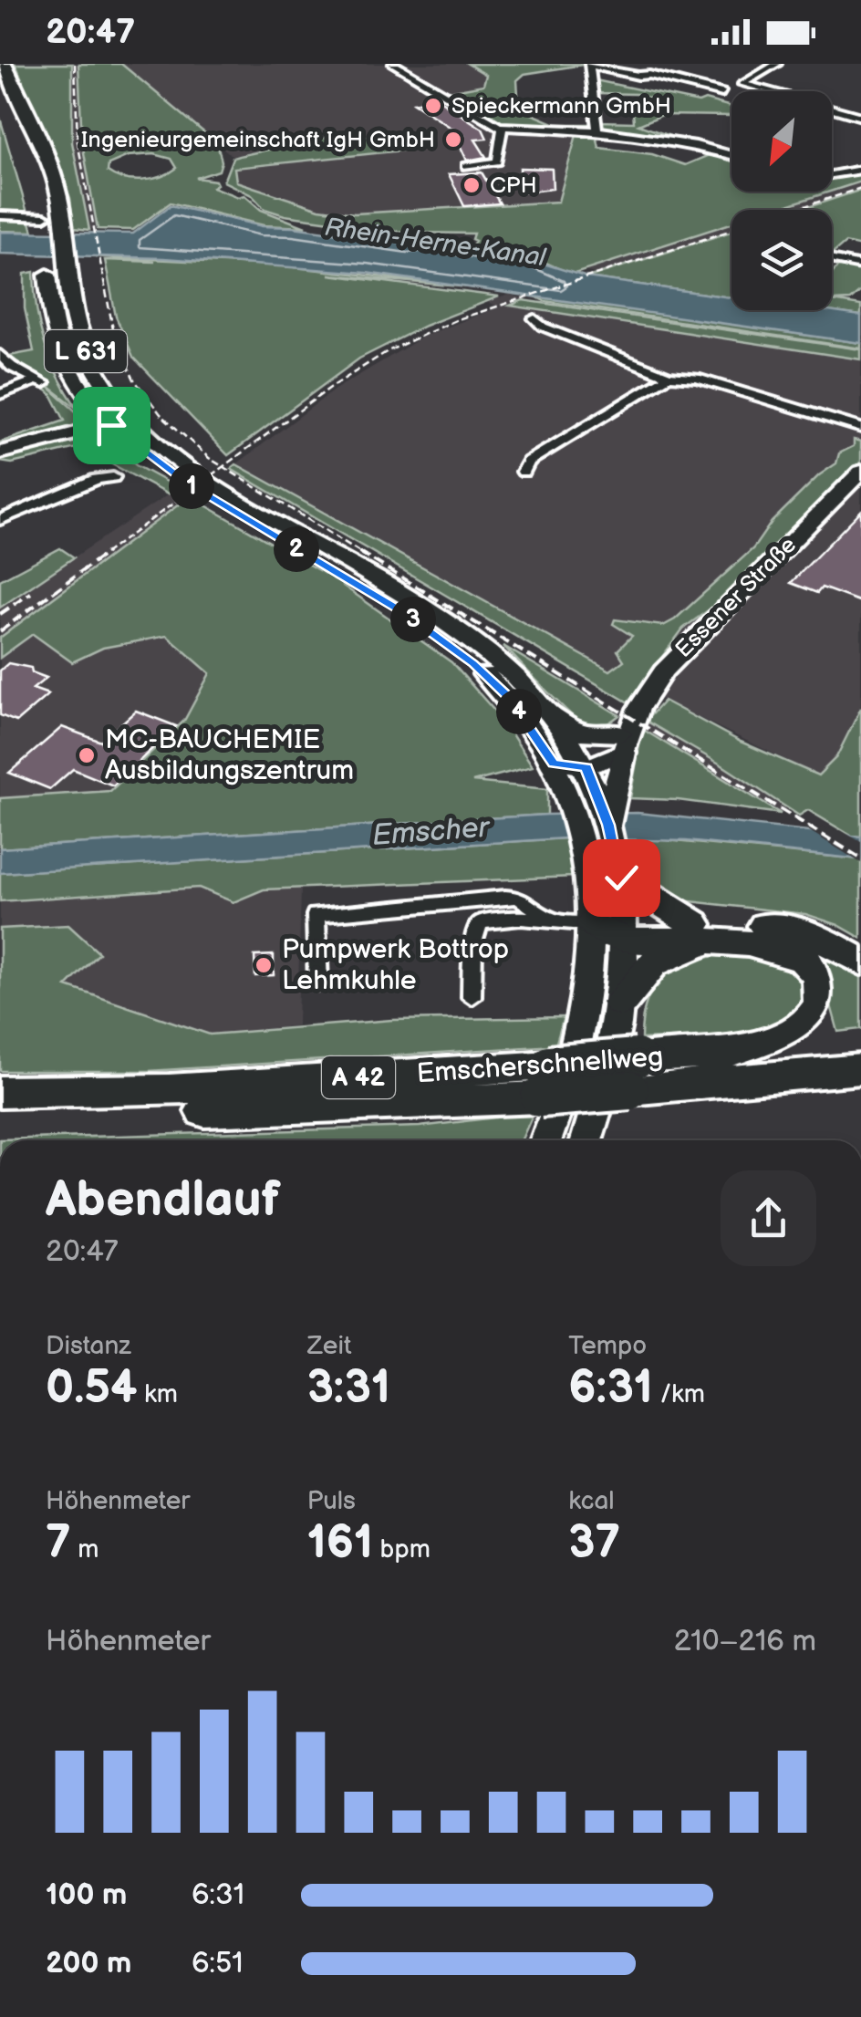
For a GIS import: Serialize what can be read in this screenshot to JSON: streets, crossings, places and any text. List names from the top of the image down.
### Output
{
  "streets": {
    "highway": ["Emscherschnellweg", "A 42"],
    "main road": ["L 631", "Essener Straße"]
  },
  "crossings": [
    ["Emscherschnellweg", "A 42"]
  ],
  "water": ["Rhein-Herne-Kanal", "Emscher"],
  "places": [
    "Spieckermann GmbH",
    "Ingenieurgemeinschaft IgH GmbH",
    "CPH",
    "MC-BAUCHEMIE Ausbildungszentrum",
    "Pumpwerk Bottrop Lehmkuhle"
  ],
  "north": "bottom left",
  "page": {
    "status": "20:47",
    "pins": [
      "1",
      "2",
      "3",
      "4"
    ],
    "heading": ["Abendlauf", "20:47"],
    "stats": [
      ["Distanz", "0.54 km"],
      ["Zeit", "3:31"],
      ["Tempo", "6:31 /km"],
      ["Höhenmeter", "7 m"],
      ["Puls", "161 bpm"],
      ["kcal", "37"]
    ],
    "chart": ["Höhenmeter", "210–216 m"],
    "list": [
      {
        "name": "100 m",
        "note": "6:31"
      },
      {
        "name": "200 m",
        "note": "6:51"
      }
    ]
  }
}
